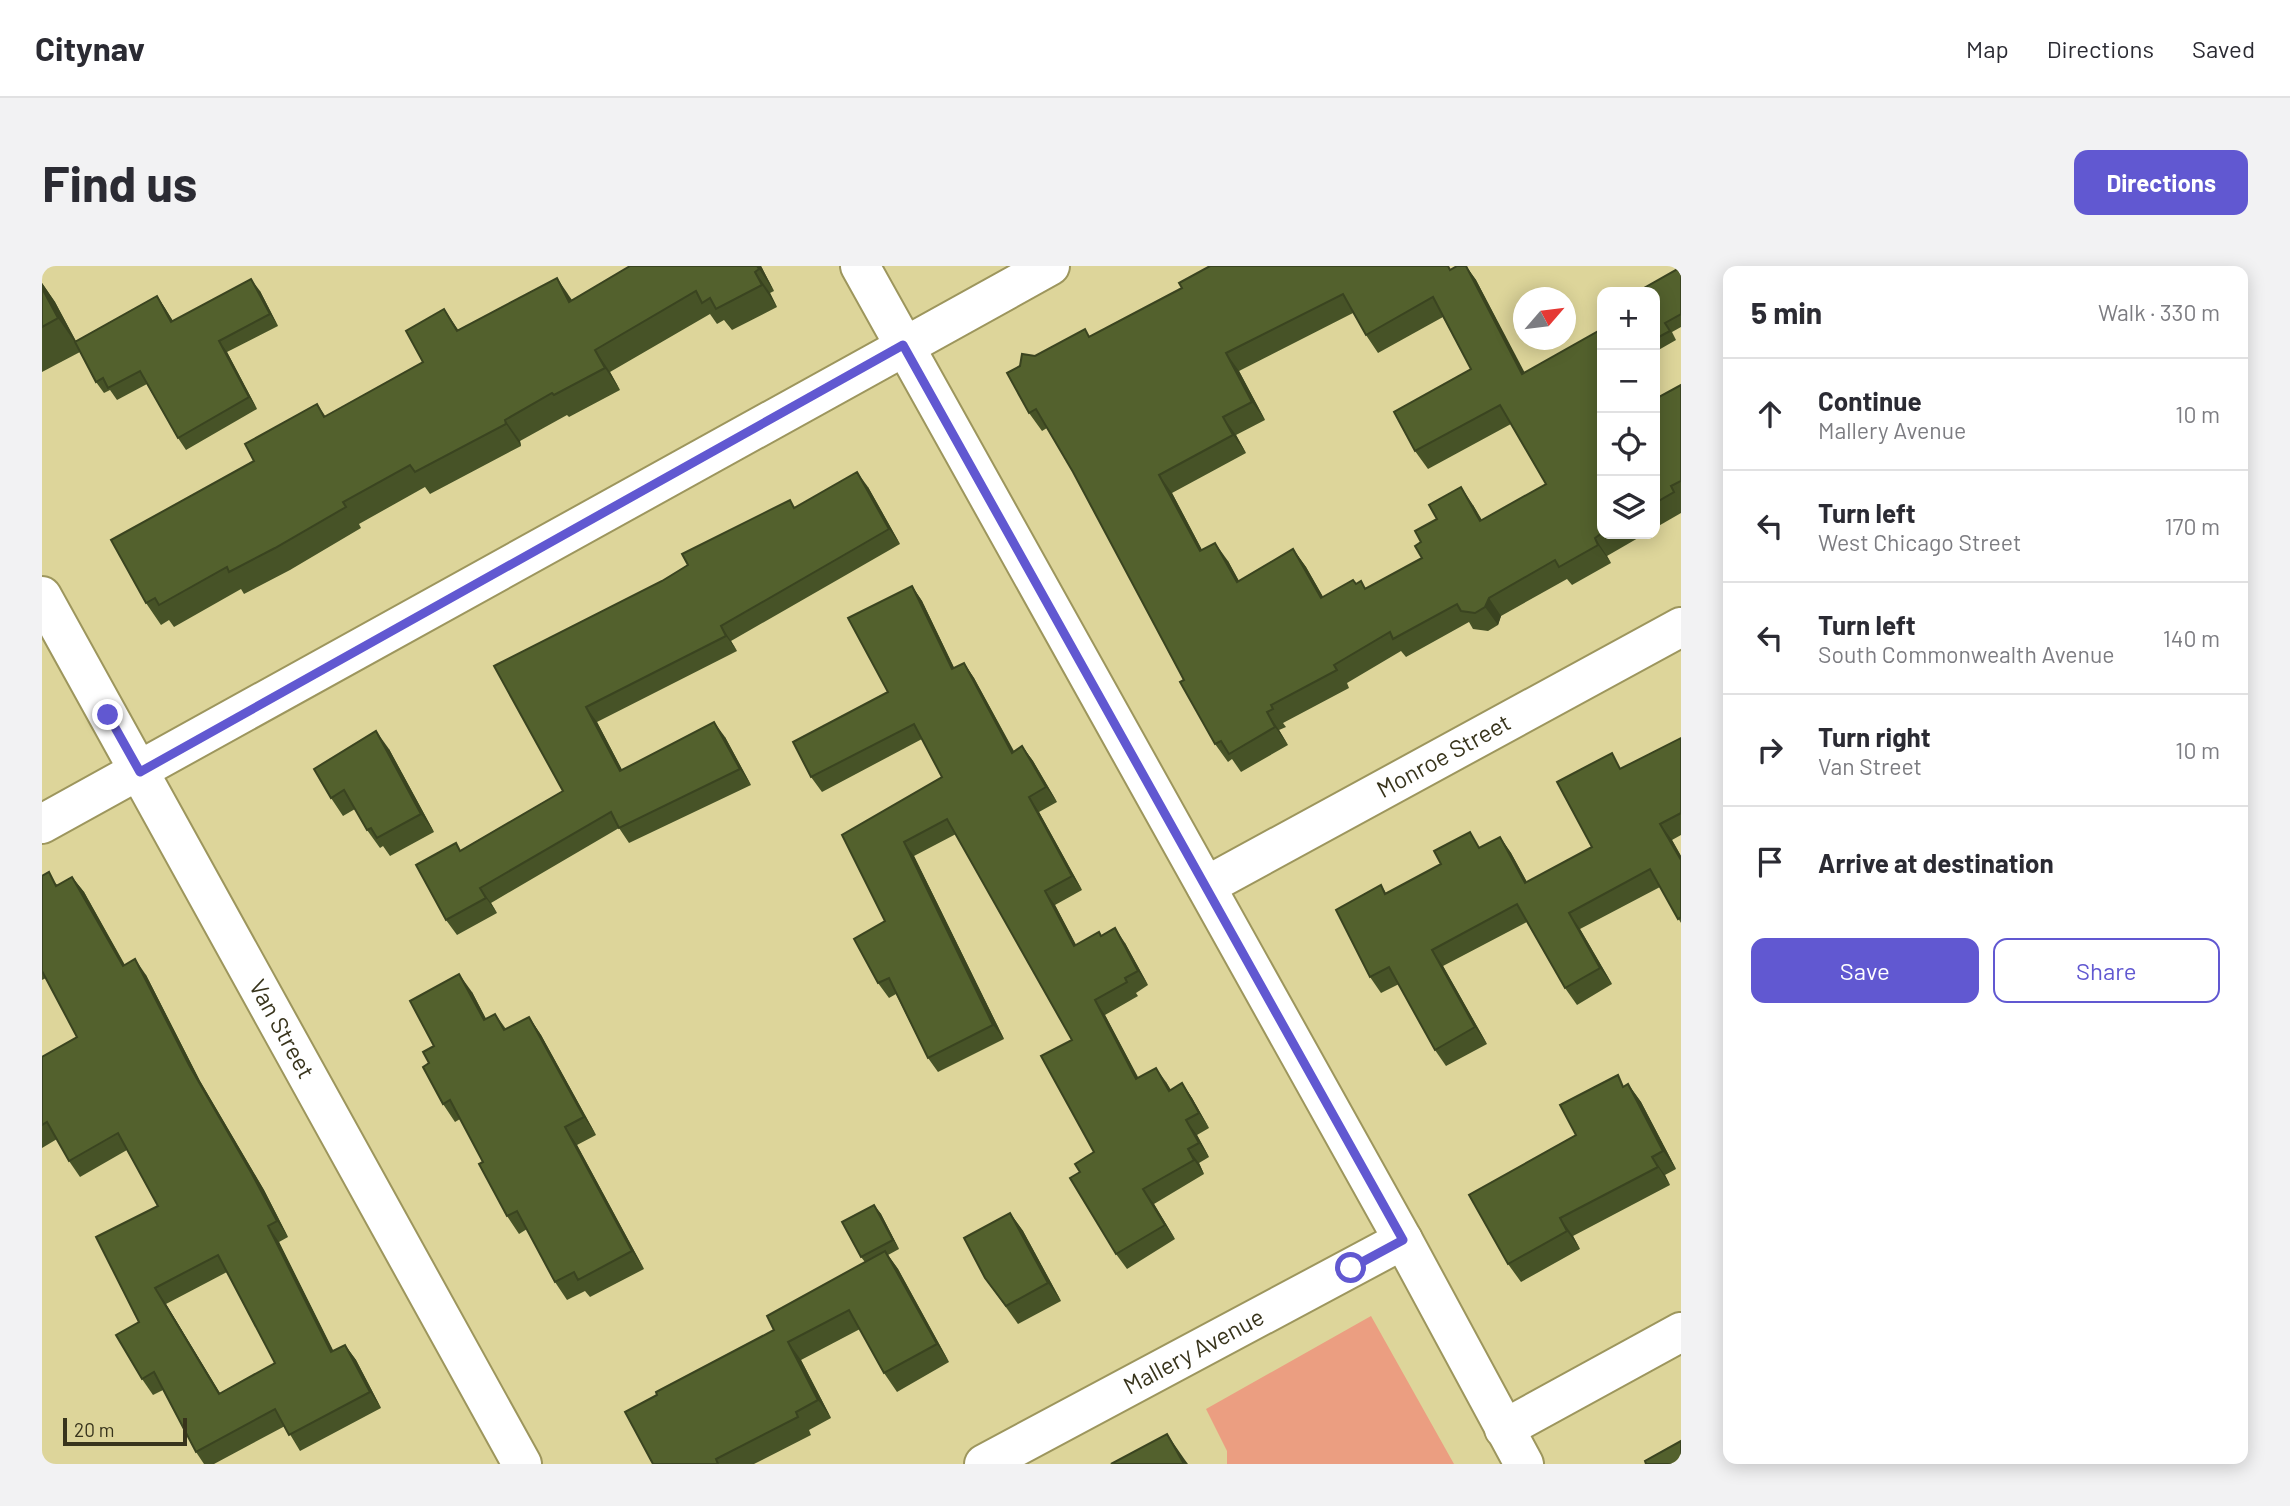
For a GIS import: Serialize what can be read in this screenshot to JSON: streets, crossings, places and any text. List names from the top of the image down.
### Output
{
  "streets": {
    "street": ["Monroe Street", "Van Street", "Mallery Avenue"]
  },
  "scale_bar": "20 m",
  "north": "top right",
  "page": {
    "header": "Citynav",
    "nav": ["Map", "Directions", "Saved"],
    "buttons": [
      "Directions",
      ["Save", "Share"]
    ],
    "title": "Find us",
    "heading": ["5 min", "Walk · 330 m"],
    "map_buttons": ["+", "−"],
    "list": [
      ["Continue", "Mallery Avenue", "10 m"],
      ["Turn left", "West Chicago Street", "170 m"],
      ["Turn left", "South Commonwealth Avenue", "140 m"],
      ["Turn right", "Van Street", "10 m"],
      "Arrive at destination"
    ],
    "scale": "20 m"
  }
}
